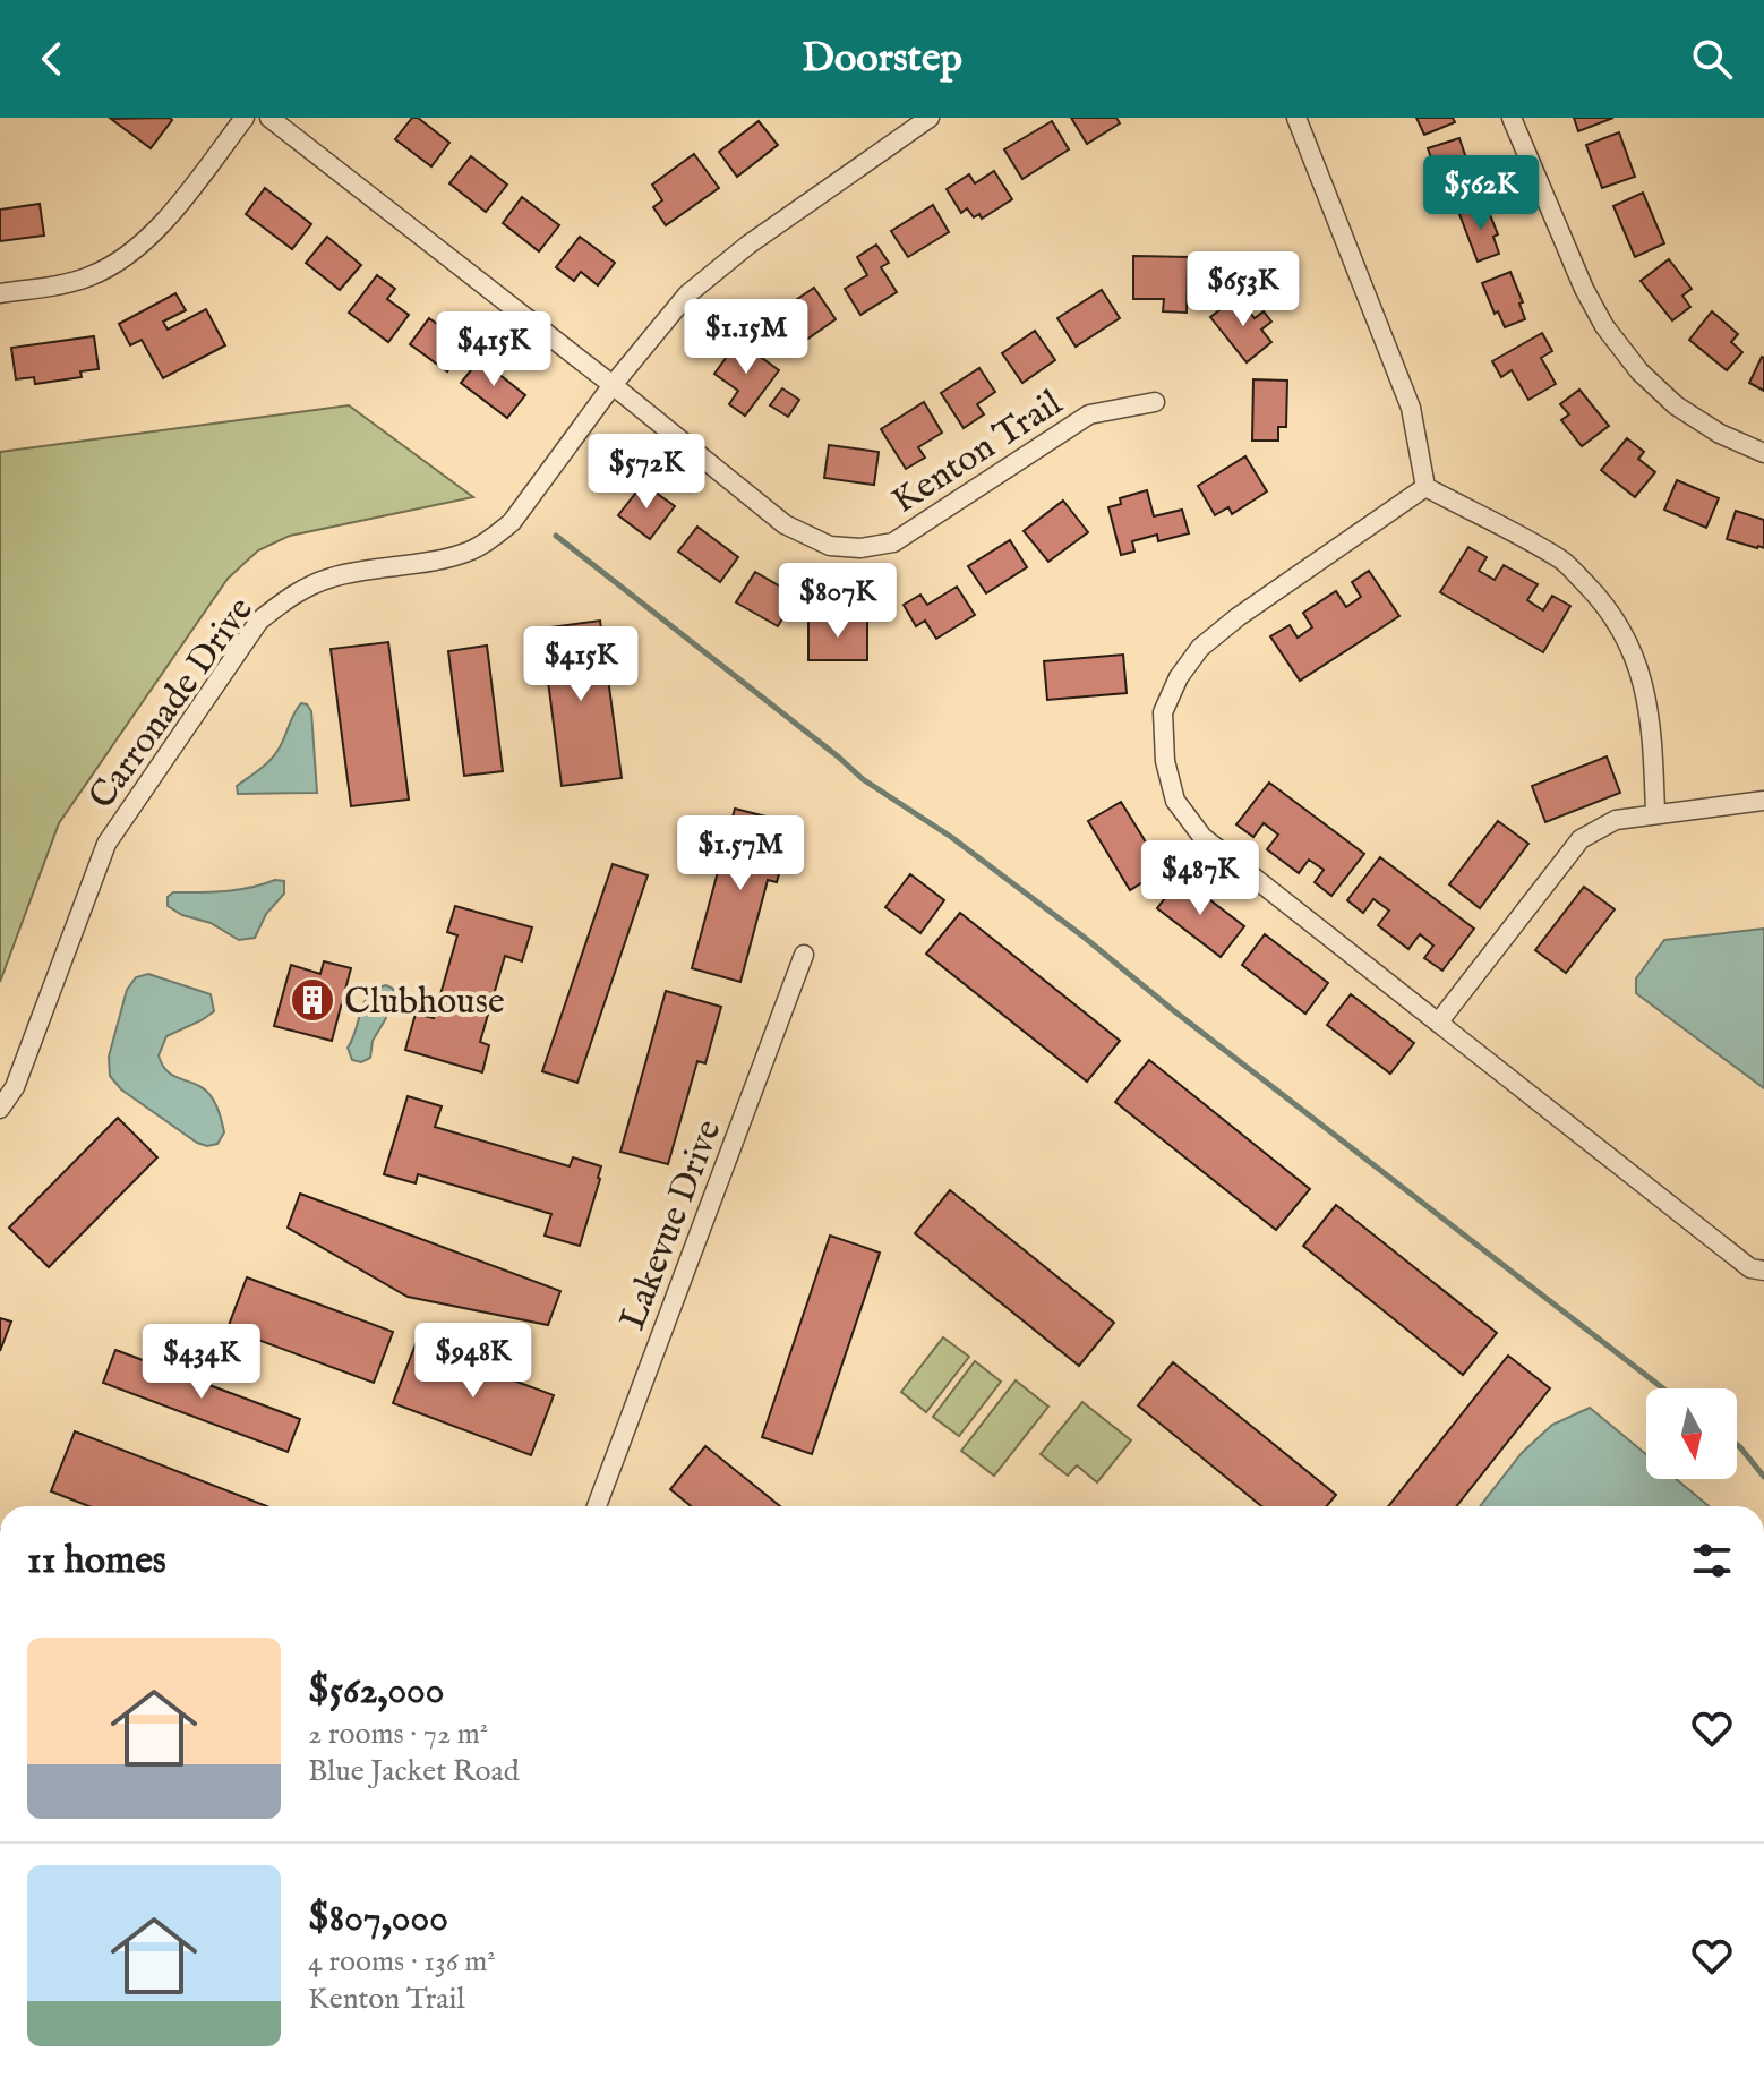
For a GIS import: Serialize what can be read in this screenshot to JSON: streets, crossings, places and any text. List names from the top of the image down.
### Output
{
  "streets": {
    "street": ["Kenton Trail", "Carronade Drive", "Lakevue Drive"]
  },
  "crossings": [
    ["Kenton Trail", "Carronade Drive"]
  ],
  "places": {
    "building": ["Clubhouse"]
  },
  "north": "bottom",
  "page": {
    "header": "Doorstep",
    "price": [
      "$562K",
      "$653K",
      "$1.15M",
      "$415K",
      "$572K",
      "$807K",
      "$415K",
      "$1.57M",
      "$487K",
      "$948K",
      "$434K"
    ],
    "heading": "11 homes",
    "list": [
      {
        "name": "$562,000",
        "note": "2 rooms · 72 m² · Blue Jacket Road"
      },
      {
        "name": "$807,000",
        "note": "4 rooms · 136 m² · Kenton Trail"
      }
    ]
  }
}
